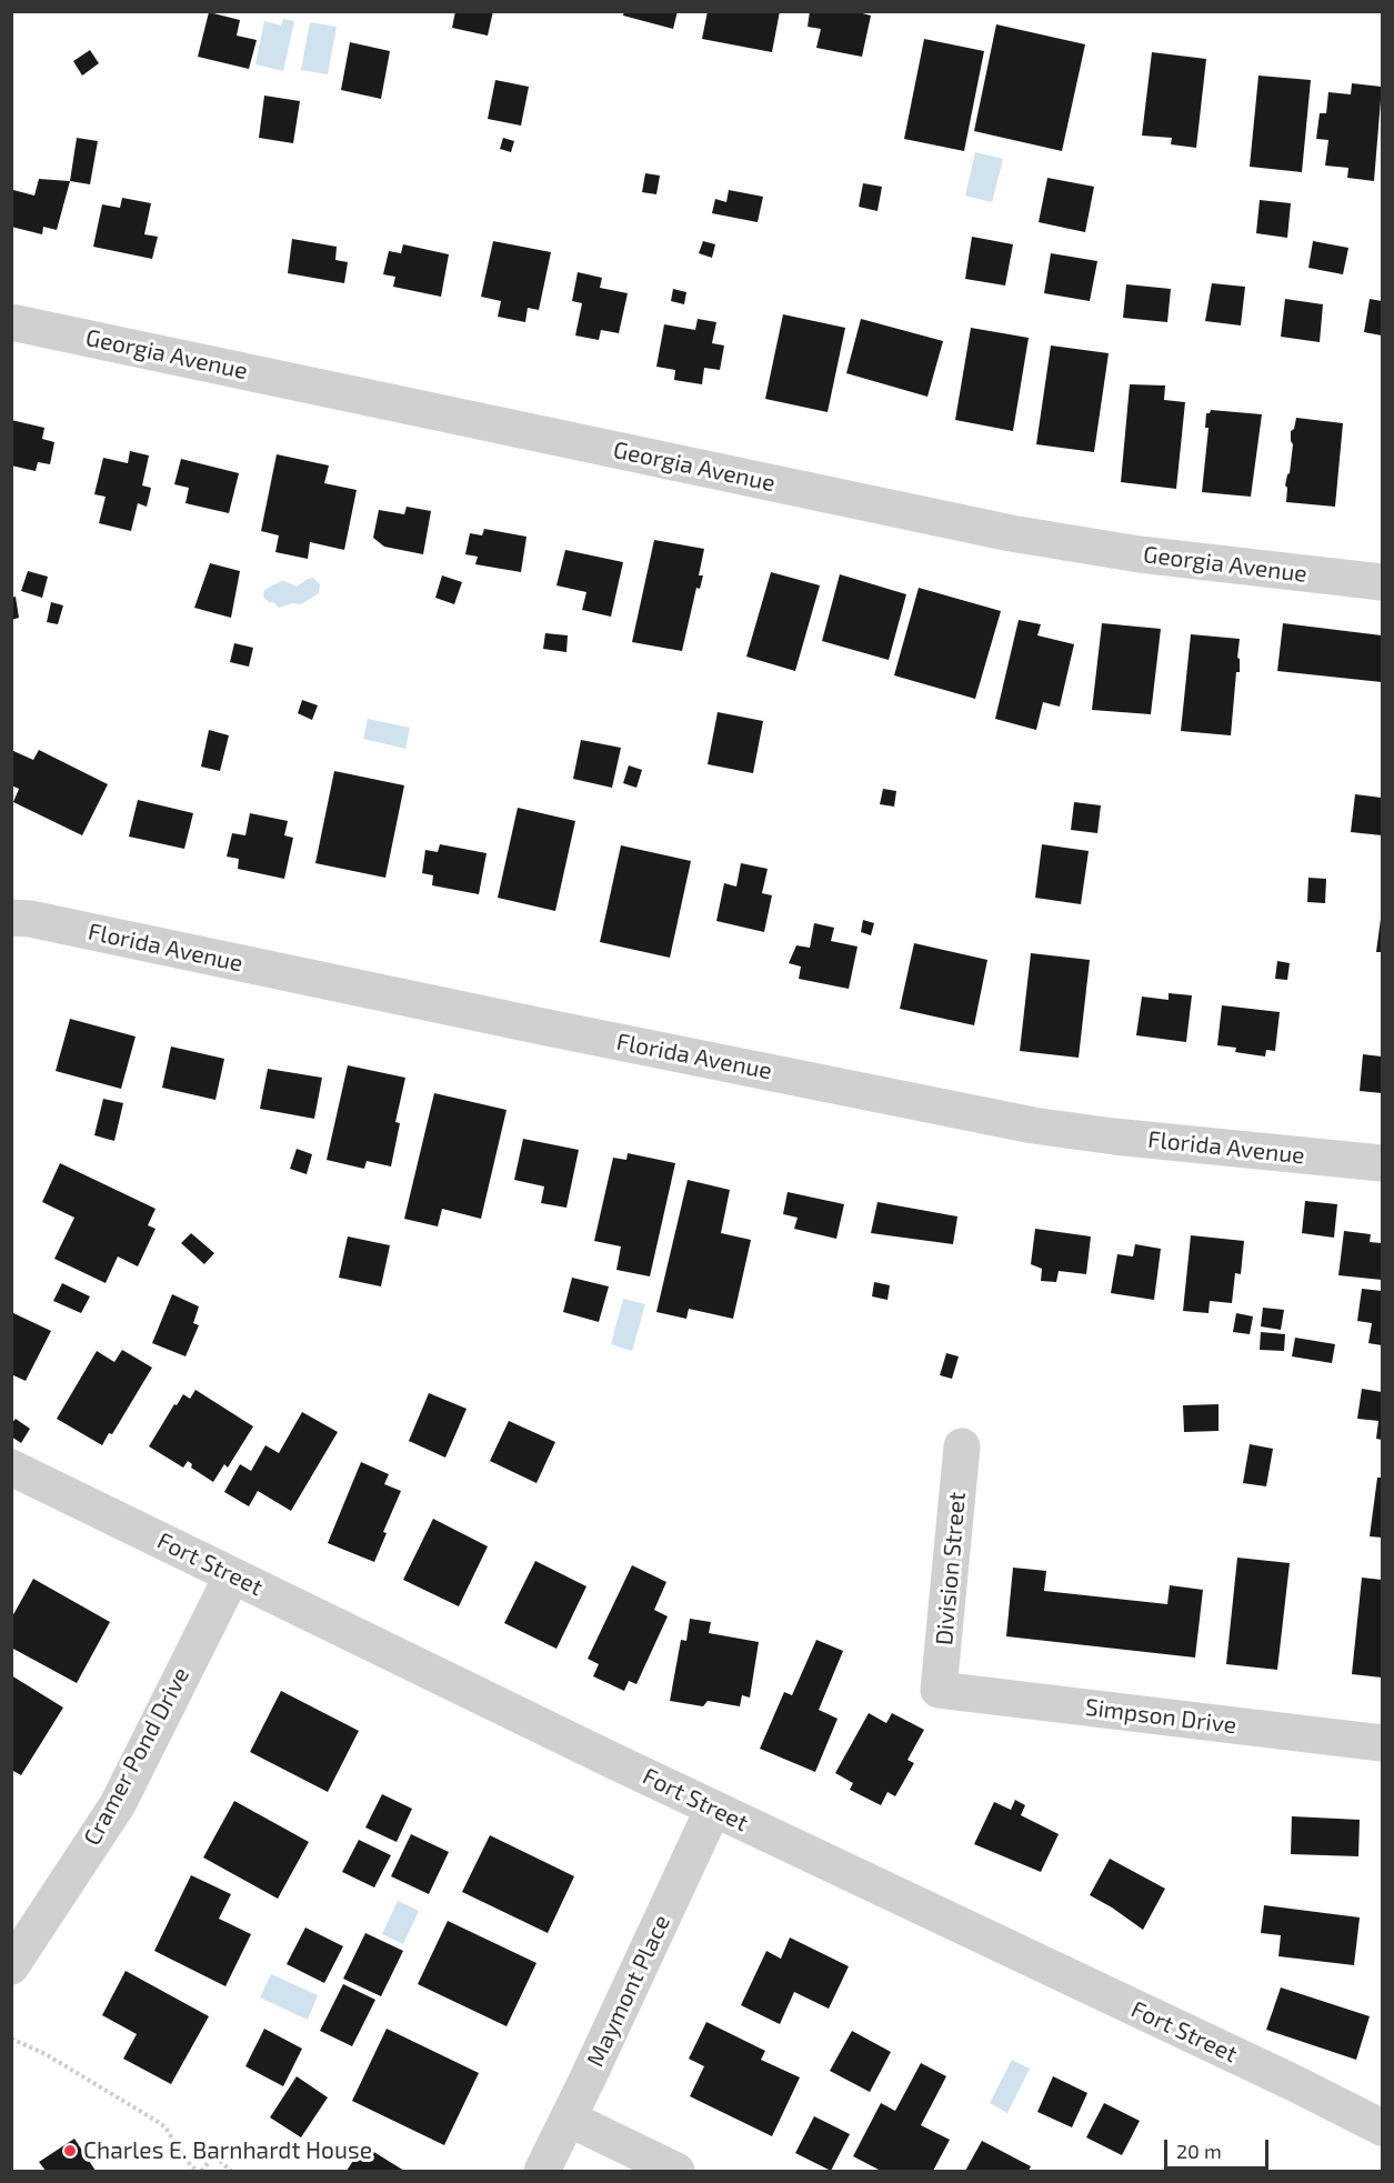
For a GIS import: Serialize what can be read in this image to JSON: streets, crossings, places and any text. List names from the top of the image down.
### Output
{
  "streets": {
    "street": [
      "Georgia Avenue",
      "Florida Avenue",
      "Fort Street",
      "Division Street",
      "Simpson Drive",
      "Cramer Pond Drive",
      "Maymont Place"
    ]
  },
  "crossings": [
    ["Fort Street", "Cramer Pond Drive"],
    ["Fort Street", "Maymont Place"],
    ["Division Street", "Simpson Drive"]
  ],
  "places": ["Charles E. Barnhardt House"],
  "scale_bar": "20 m"
}
